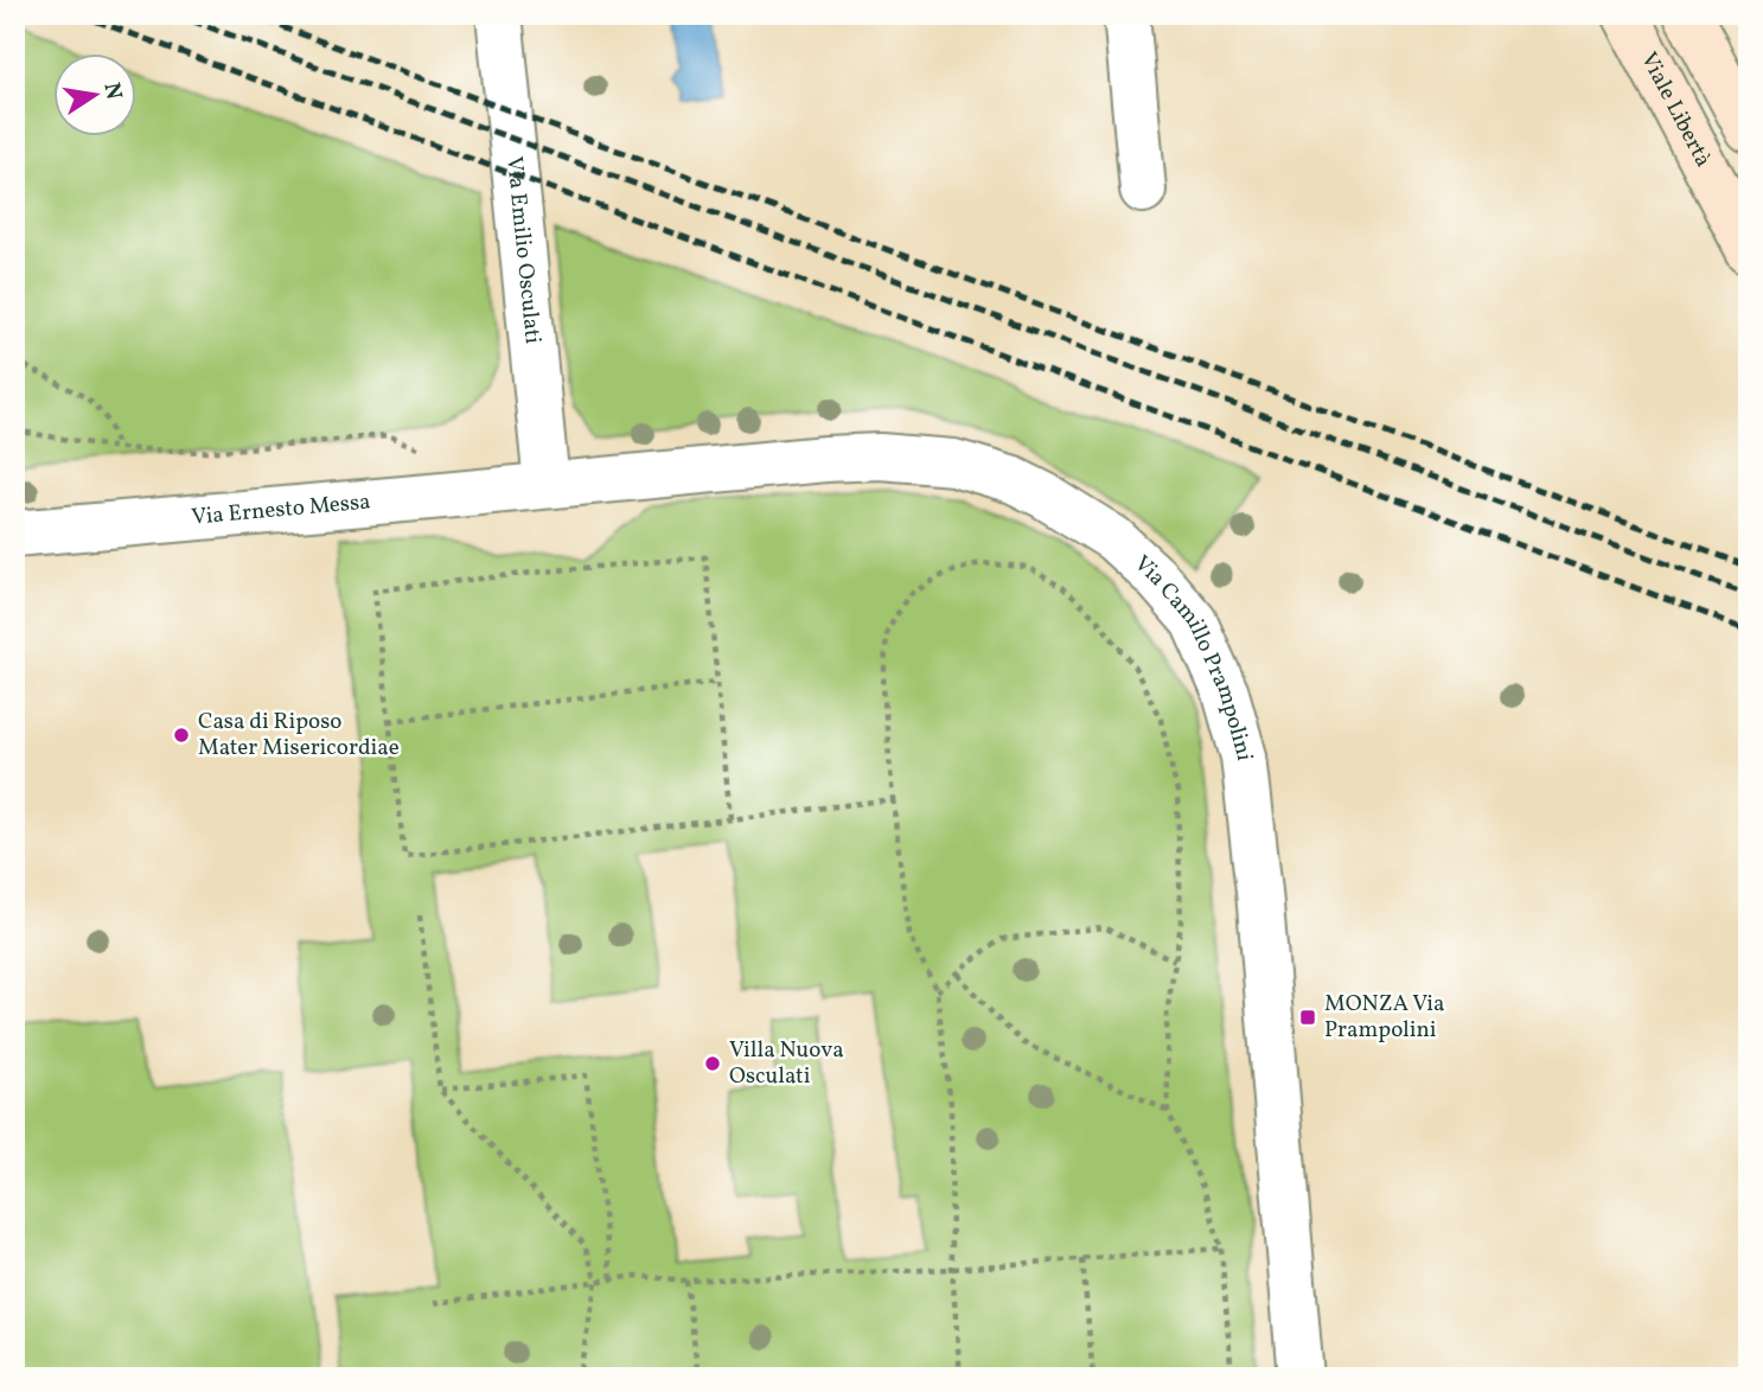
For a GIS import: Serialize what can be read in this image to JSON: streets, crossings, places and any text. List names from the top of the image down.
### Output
{
  "streets": {
    "main road": ["Viale Libertà"],
    "street": ["Via Emilio Osculati", "Via Ernesto Messa", "Via Camillo Prampolini"]
  },
  "crossings": [
    ["Via Emilio Osculati", "Via Ernesto Messa"],
    ["Via Emilio Osculati", "Via Camillo Prampolini"],
    ["Via Ernesto Messa", "Via Camillo Prampolini"]
  ],
  "places": {
    "other": ["Casa di Riposo Mater Misericordiae", "Villa Nuova Osculati"],
    "transit": ["MONZA Via Prampolini"]
  },
  "north": "right"
}
